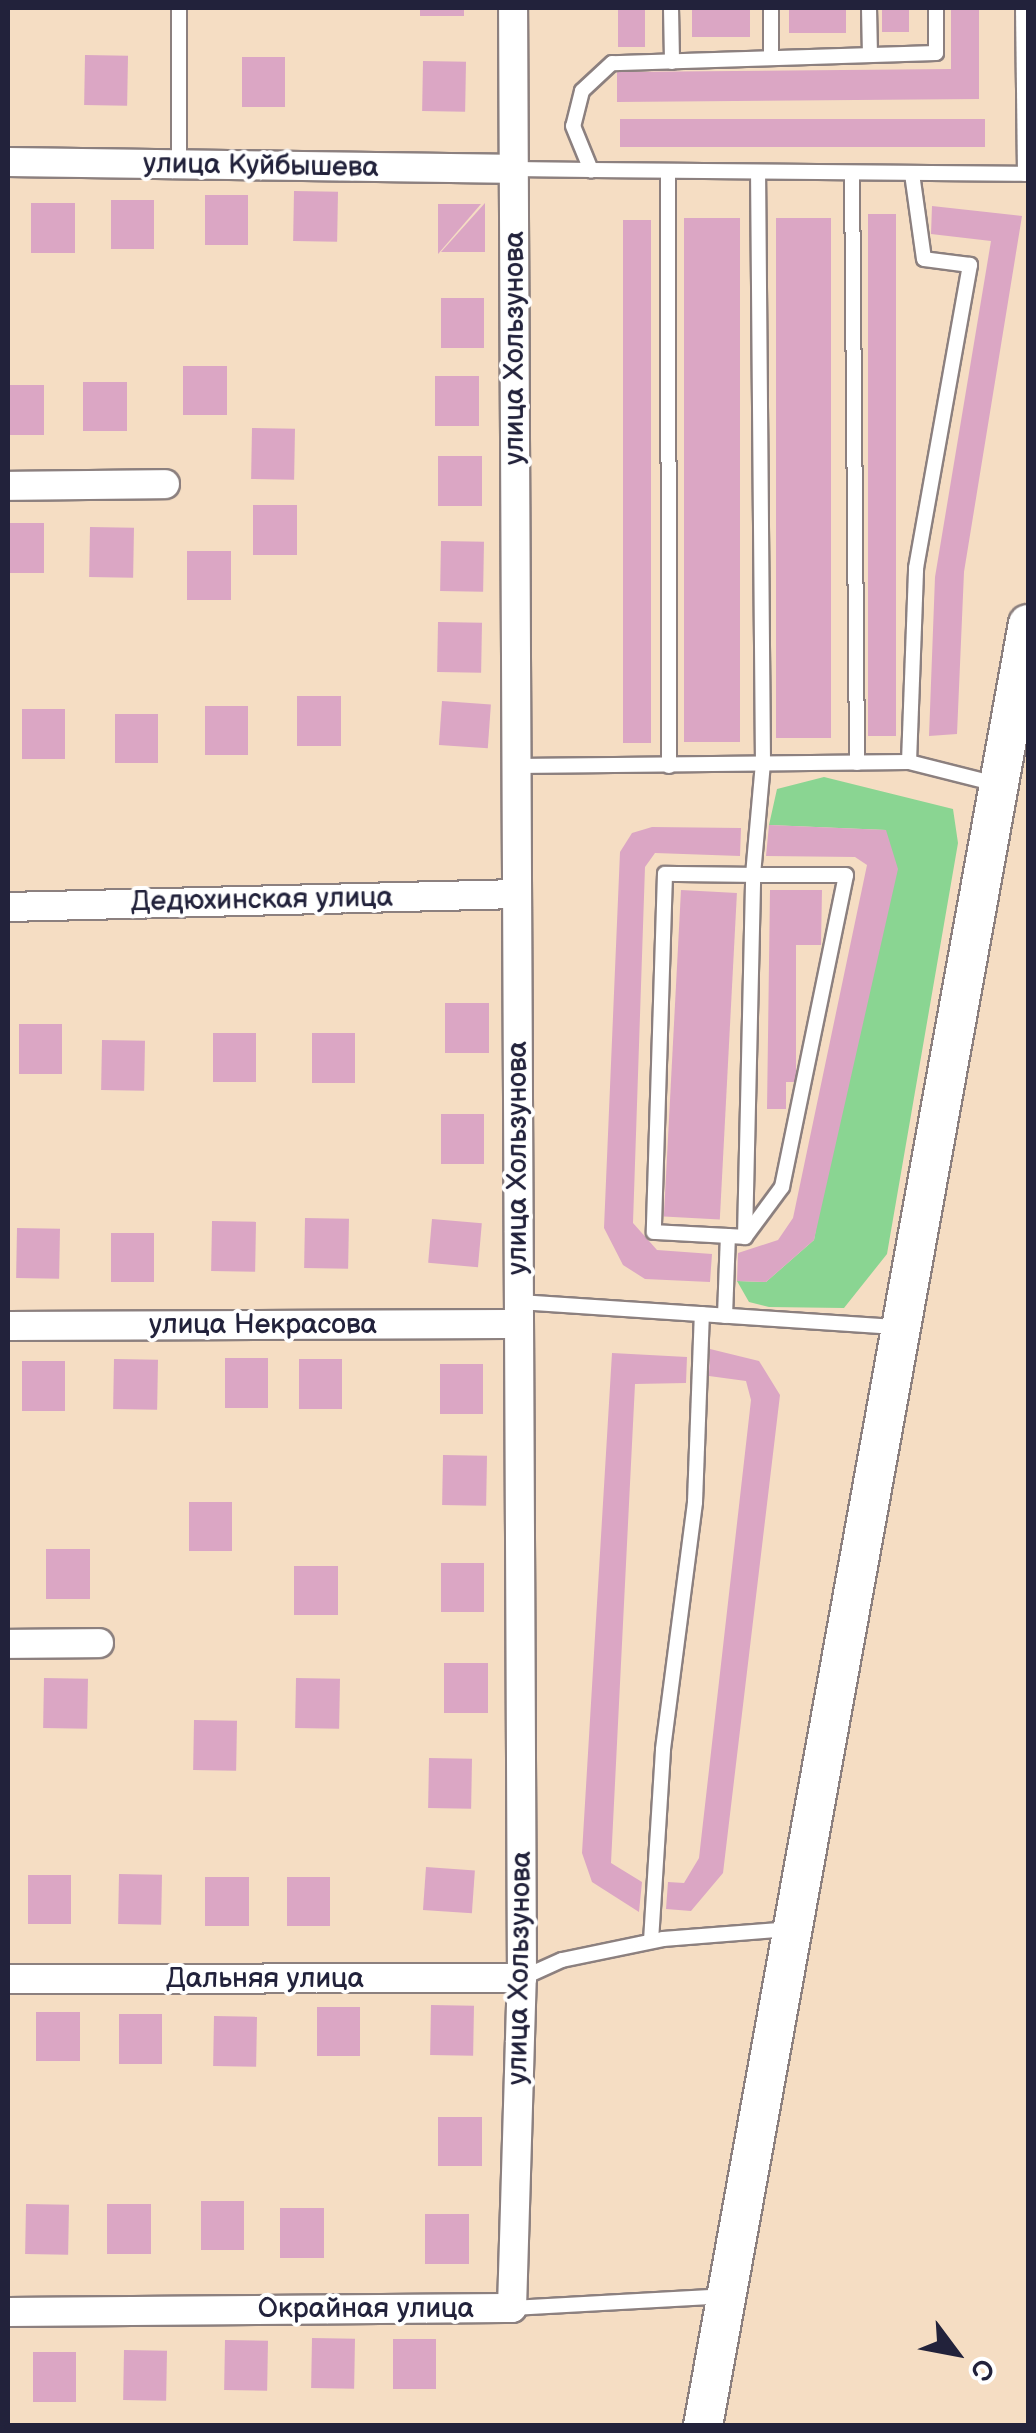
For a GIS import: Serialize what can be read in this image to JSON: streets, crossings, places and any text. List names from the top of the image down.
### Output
{
  "streets": {
    "street": [
      "улица Куйбышева",
      "улица Хользунова",
      "Дедюхинская улица",
      "улица Некрасова",
      "Дальняя улица",
      "Окрайная улица"
    ]
  },
  "crossings": [
    ["улица Куйбышева", "улица Хользунова"],
    ["улица Хользунова", "Дедюхинская улица"],
    ["улица Хользунова", "улица Некрасова"],
    ["улица Хользунова", "Дальняя улица"],
    ["улица Хользунова", "Окрайная улица"]
  ],
  "north": "bottom right"
}
